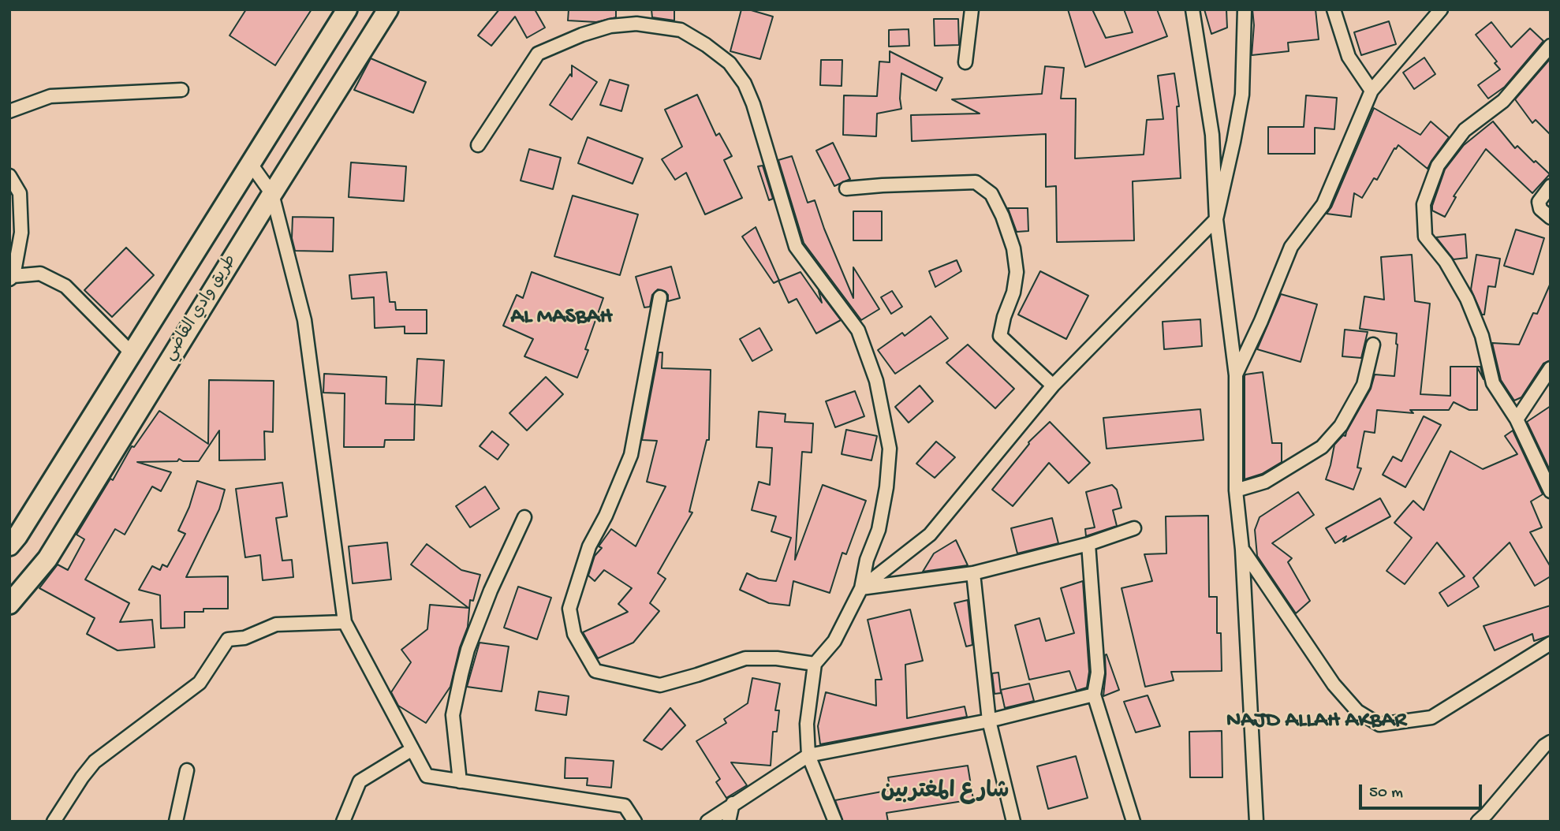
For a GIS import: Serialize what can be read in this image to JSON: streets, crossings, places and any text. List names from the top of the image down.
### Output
{
  "streets": {
    "main road": ["طريق وادي القاضي"]
  },
  "districts": ["AL MASBAH", "NAJD ALLAH AKBAR", "شارع المغتربين"],
  "scale_bar": "50 m"
}
